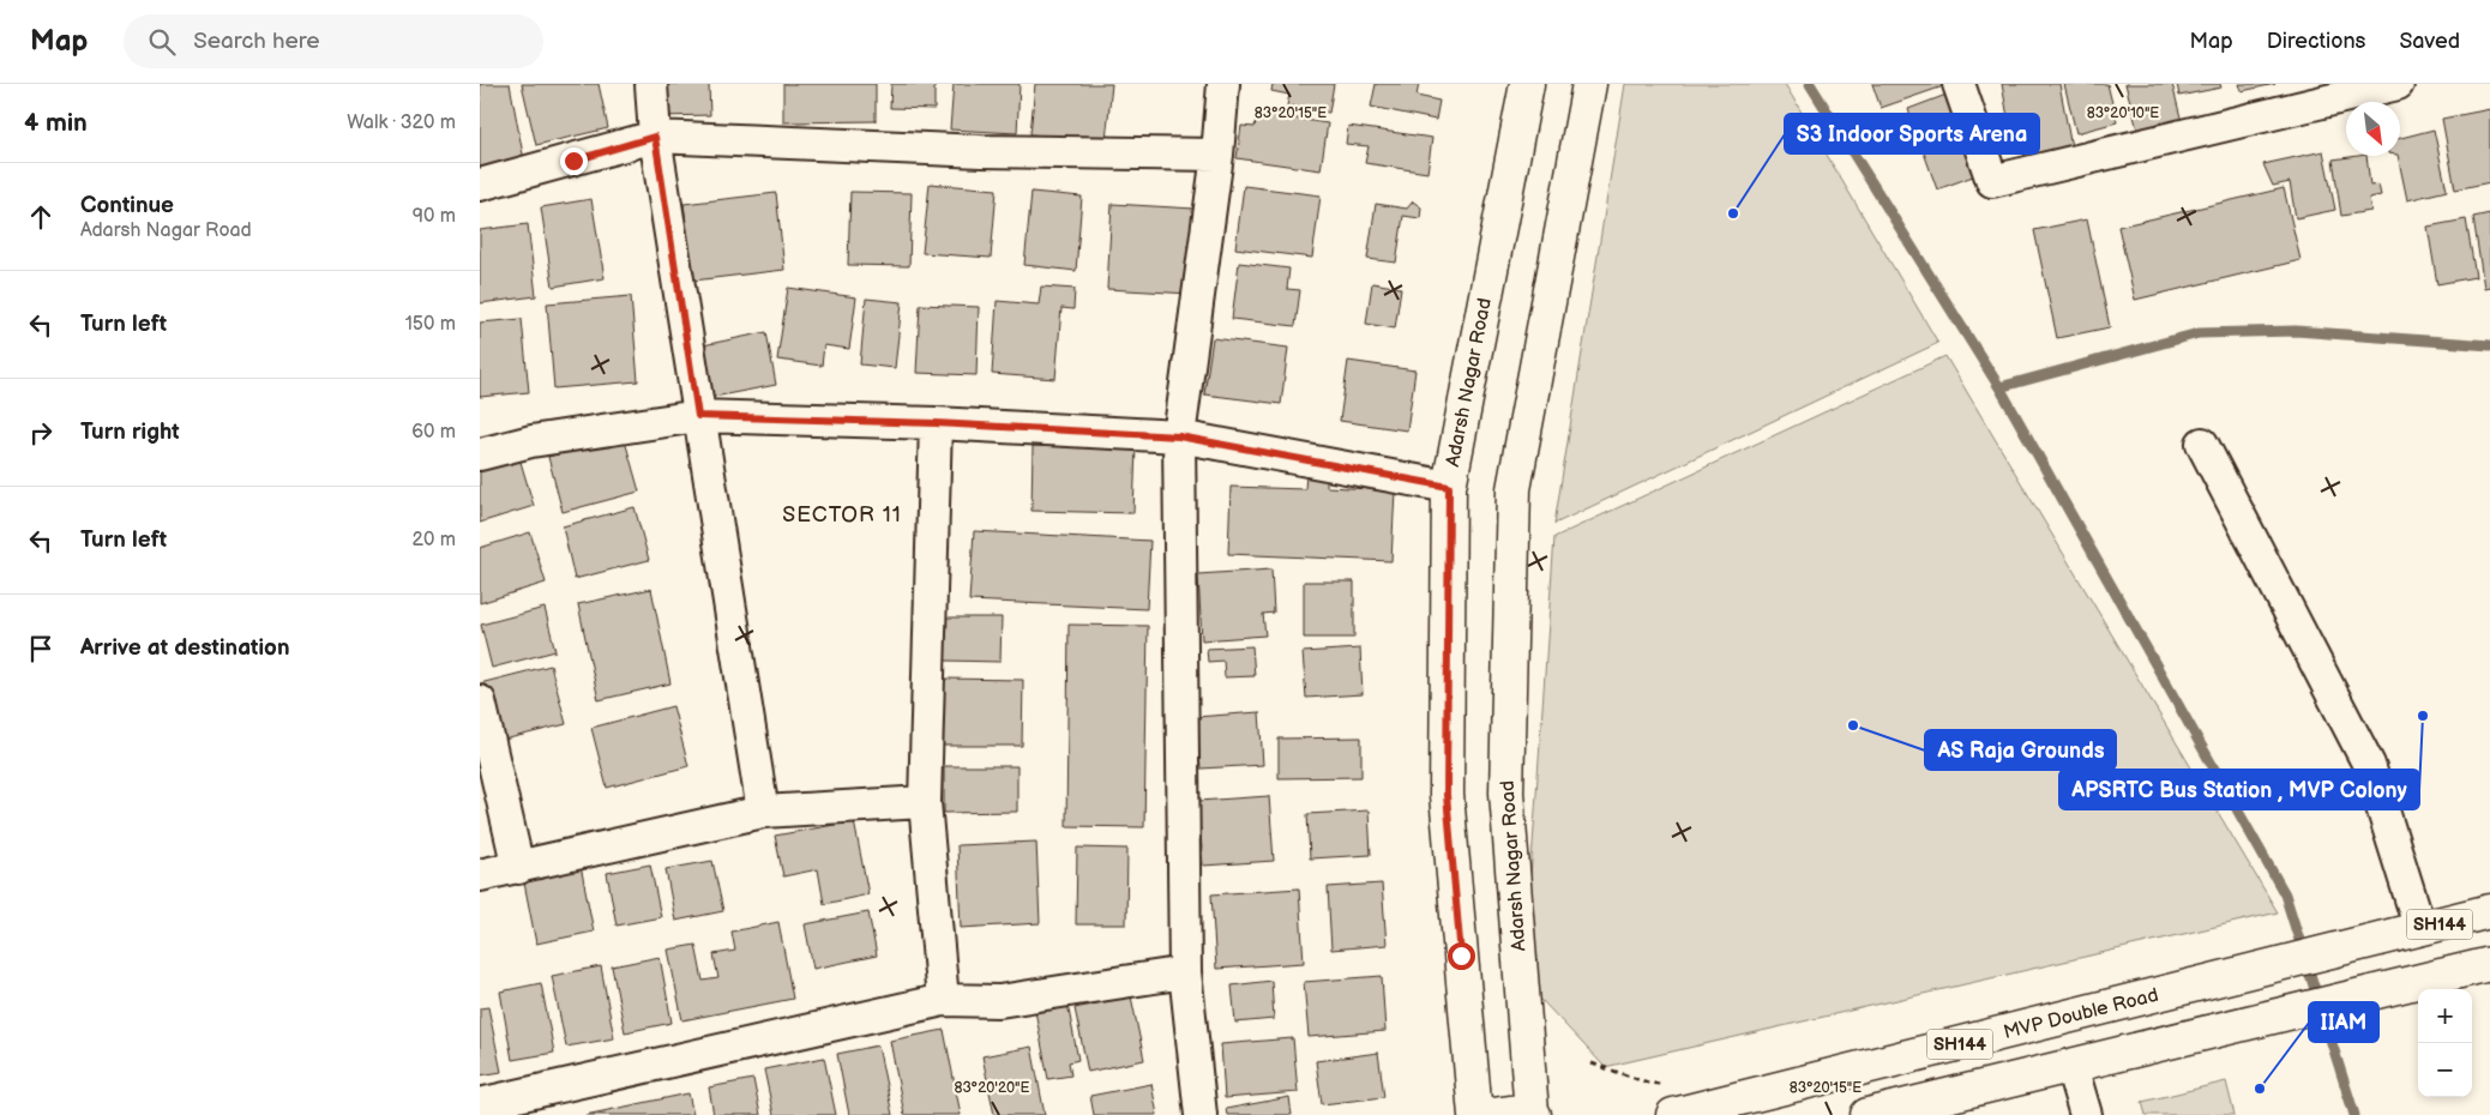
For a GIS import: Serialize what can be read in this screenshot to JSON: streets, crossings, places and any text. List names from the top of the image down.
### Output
{
  "streets": {
    "main road": ["Adarsh Nagar Road", "SH144", "MVP Double Road"]
  },
  "crossings": [
    ["SH144", "MVP Double Road"]
  ],
  "districts": ["SECTOR 11"],
  "places": [
    "S3 Indoor Sports Arena",
    "APSRTC Bus Station , MVP Colony",
    "AS Raja Grounds",
    "IIAM"
  ],
  "north": "bottom right",
  "page": {
    "header": "Map",
    "search": "Search here",
    "nav": ["Map", "Directions", "Saved"],
    "heading": ["4 min", "Walk · 320 m"],
    "list": [
      ["Continue", "Adarsh Nagar Road", "90 m"],
      ["Turn left", "150 m"],
      ["Turn right", "60 m"],
      ["Turn left", "20 m"],
      "Arrive at destination"
    ],
    "map_buttons": ["+", "−"]
  },
  "coordinates": ["83°20'15\"E", "83°20'10\"E", "83°20'20\"E"]
}
